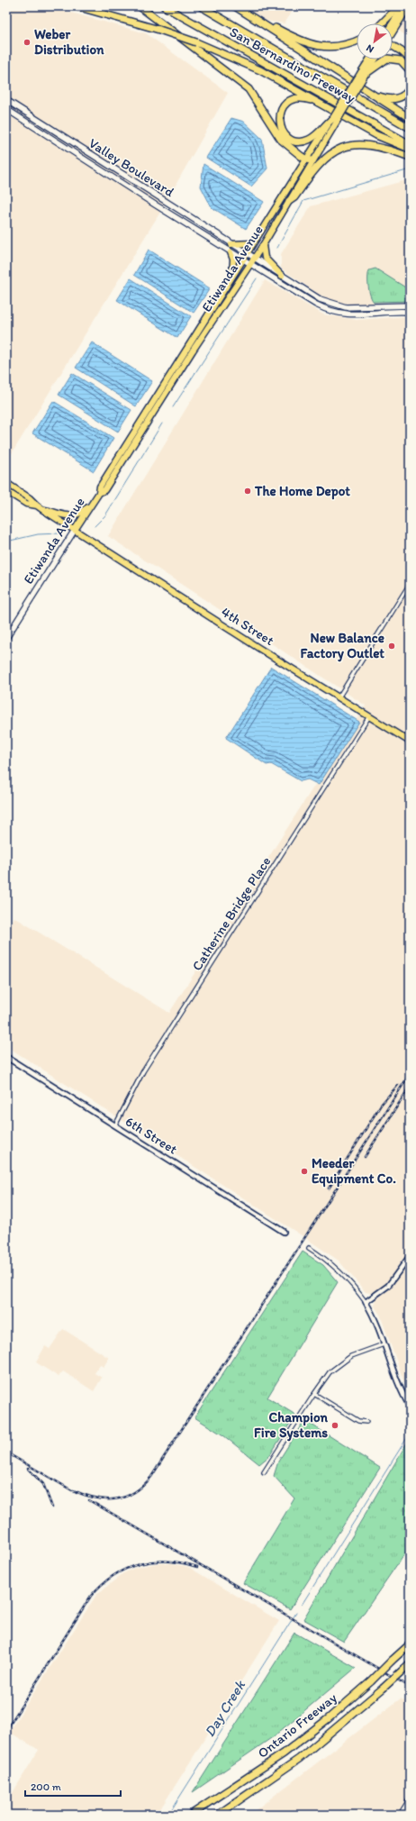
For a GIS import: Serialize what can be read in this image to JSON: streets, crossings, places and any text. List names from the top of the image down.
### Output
{
  "streets": {
    "highway": ["San Bernardino Freeway", "Ontario Freeway"],
    "main road": ["Valley Boulevard", "Etiwanda Avenue", "4th Street"],
    "street": ["Catherine Bridge Place", "6th Street"]
  },
  "crossings": [
    ["Valley Boulevard", "Etiwanda Avenue"],
    ["Etiwanda Avenue", "4th Street"],
    ["4th Street", "Catherine Bridge Place"],
    ["Catherine Bridge Place", "6th Street"]
  ],
  "water": ["Day Creek"],
  "places": [
    "Weber Distribution",
    "The Home Depot",
    "New Balance Factory Outlet",
    "Meeder Equipment Co.",
    "Champion Fire Systems"
  ],
  "scale_bar": "200 m",
  "north": "bottom left"
}
